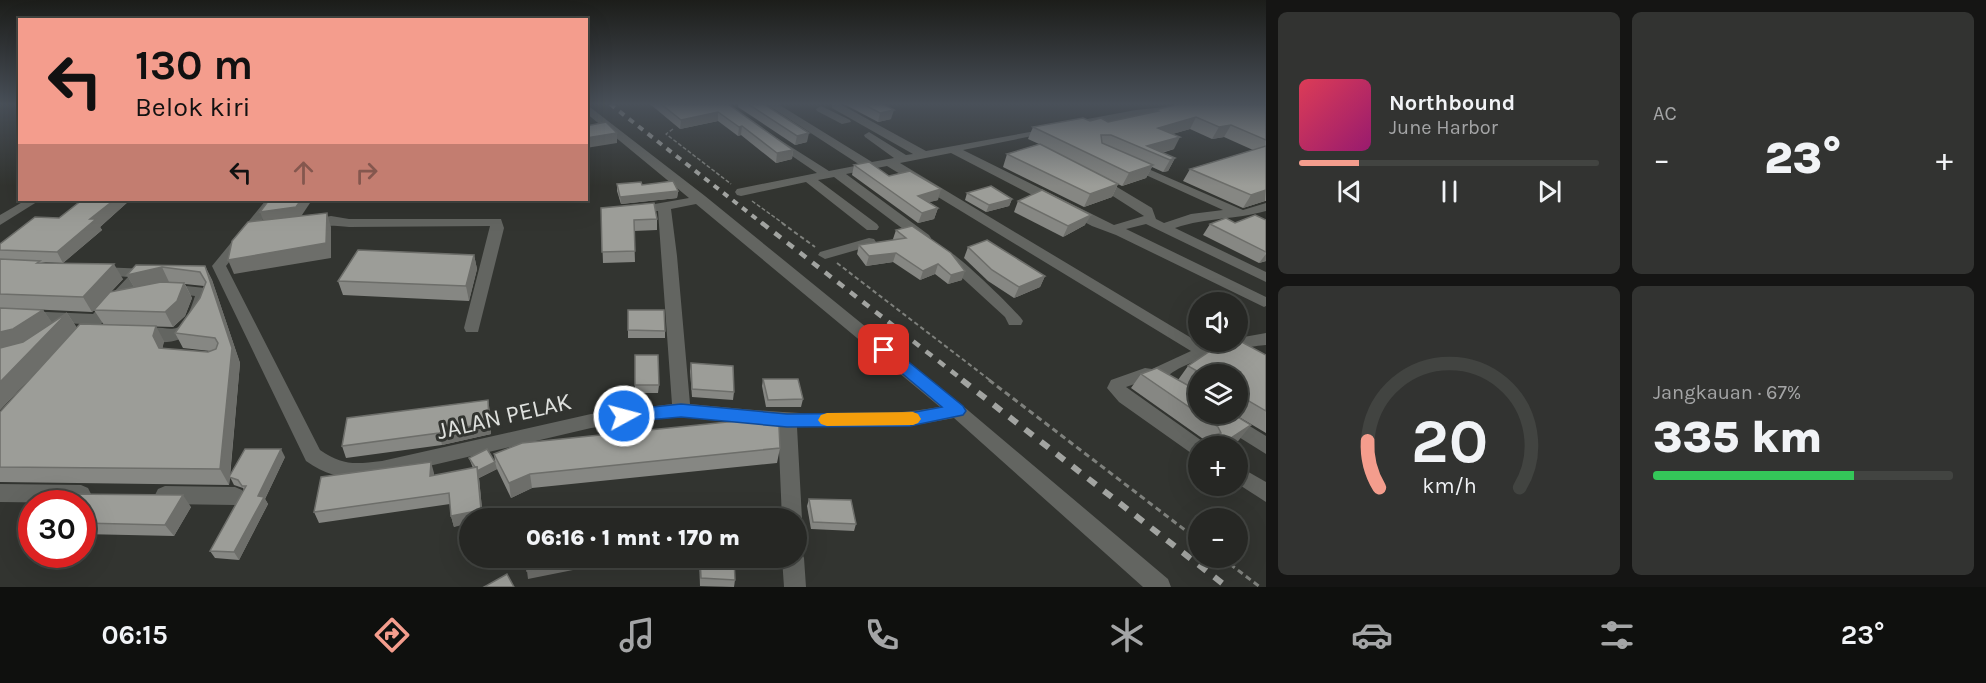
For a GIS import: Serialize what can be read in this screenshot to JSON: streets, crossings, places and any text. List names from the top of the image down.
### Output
{
  "streets": {
    "street": ["JALAN PELAK"]
  },
  "page": {
    "tile": [
      "AC",
      ["Jangkauan · 67%", "335 km"]
    ],
    "turn": ["130 m", "Belok kiri"],
    "song": ["Northbound", "June Harbor"],
    "heat": ["−", "23°", "+"],
    "map_buttons": ["+", "−"],
    "limit": "30",
    "trip": "06:16 · 1 mnt · 170 m",
    "tabs": ["06:15", "23°"],
    "gauge": ["20", "km/h"]
  }
}
